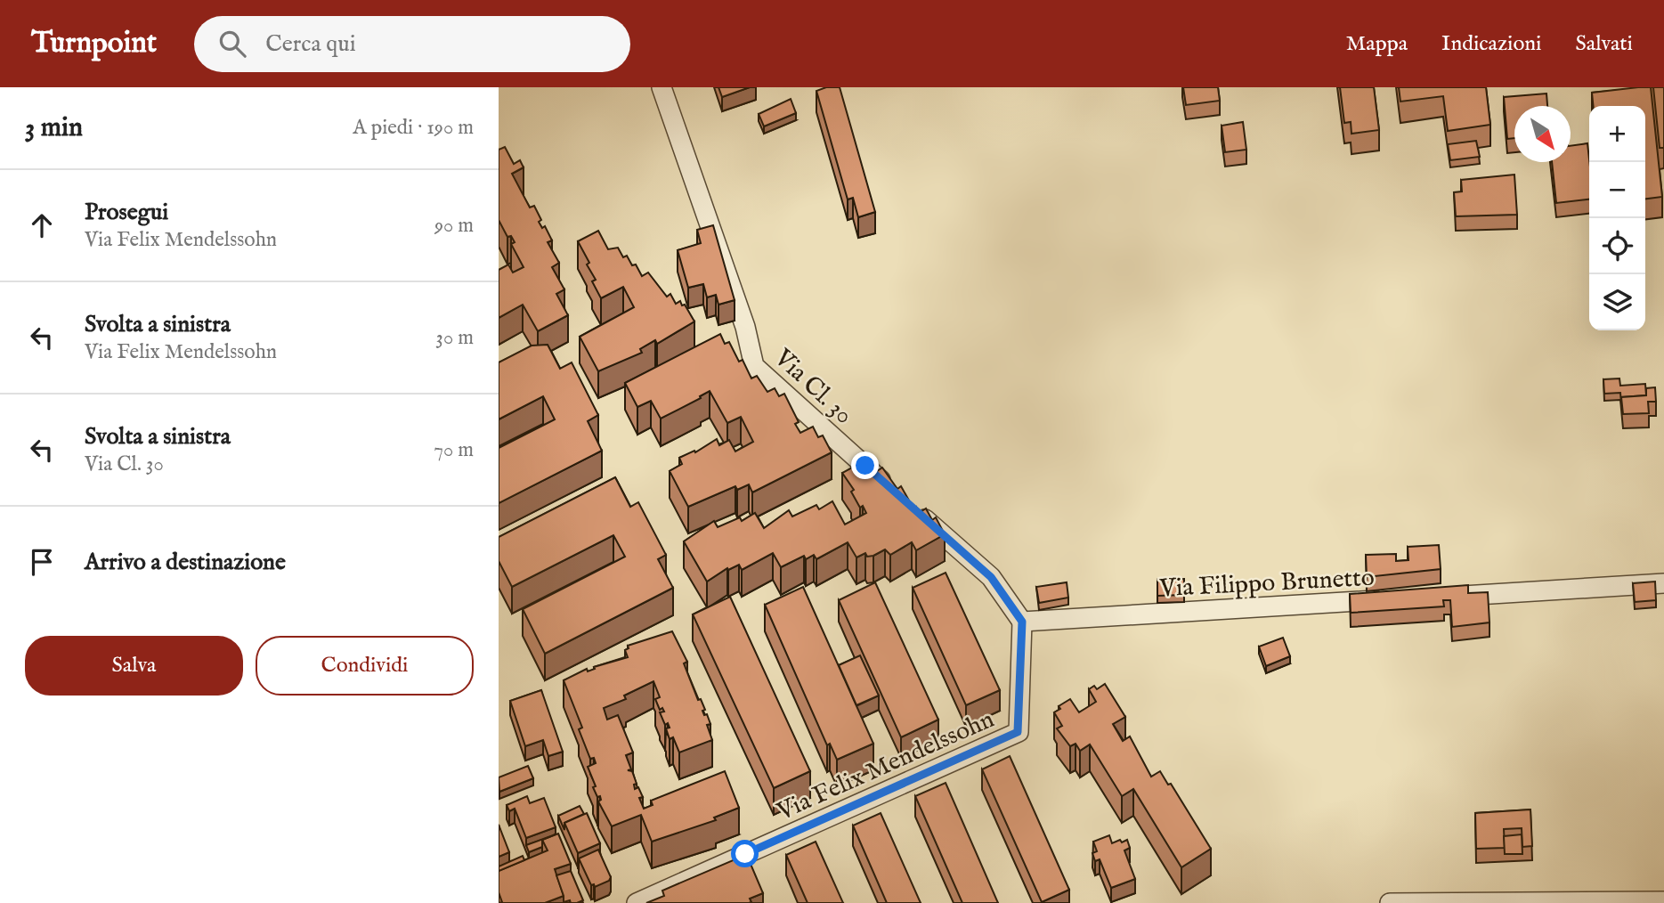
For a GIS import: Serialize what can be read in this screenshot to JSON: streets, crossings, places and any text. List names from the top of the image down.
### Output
{
  "streets": {
    "street": ["Via Cl. 30", "Via Filippo Brunetto", "Via Felix Mendelssohn"]
  },
  "crossings": [
    ["Via Filippo Brunetto", "Via Felix Mendelssohn"]
  ],
  "north": "bottom right",
  "page": {
    "header": "Turnpoint",
    "search": "Cerca qui",
    "nav": ["Mappa", "Indicazioni", "Salvati"],
    "heading": ["3 min", "A piedi · 190 m"],
    "map_buttons": ["+", "−"],
    "list": [
      ["Prosegui", "Via Felix Mendelssohn", "90 m"],
      ["Svolta a sinistra", "Via Felix Mendelssohn", "30 m"],
      ["Svolta a sinistra", "Via Cl. 30", "70 m"],
      "Arrivo a destinazione"
    ],
    "buttons": ["Salva", "Condividi"]
  }
}
